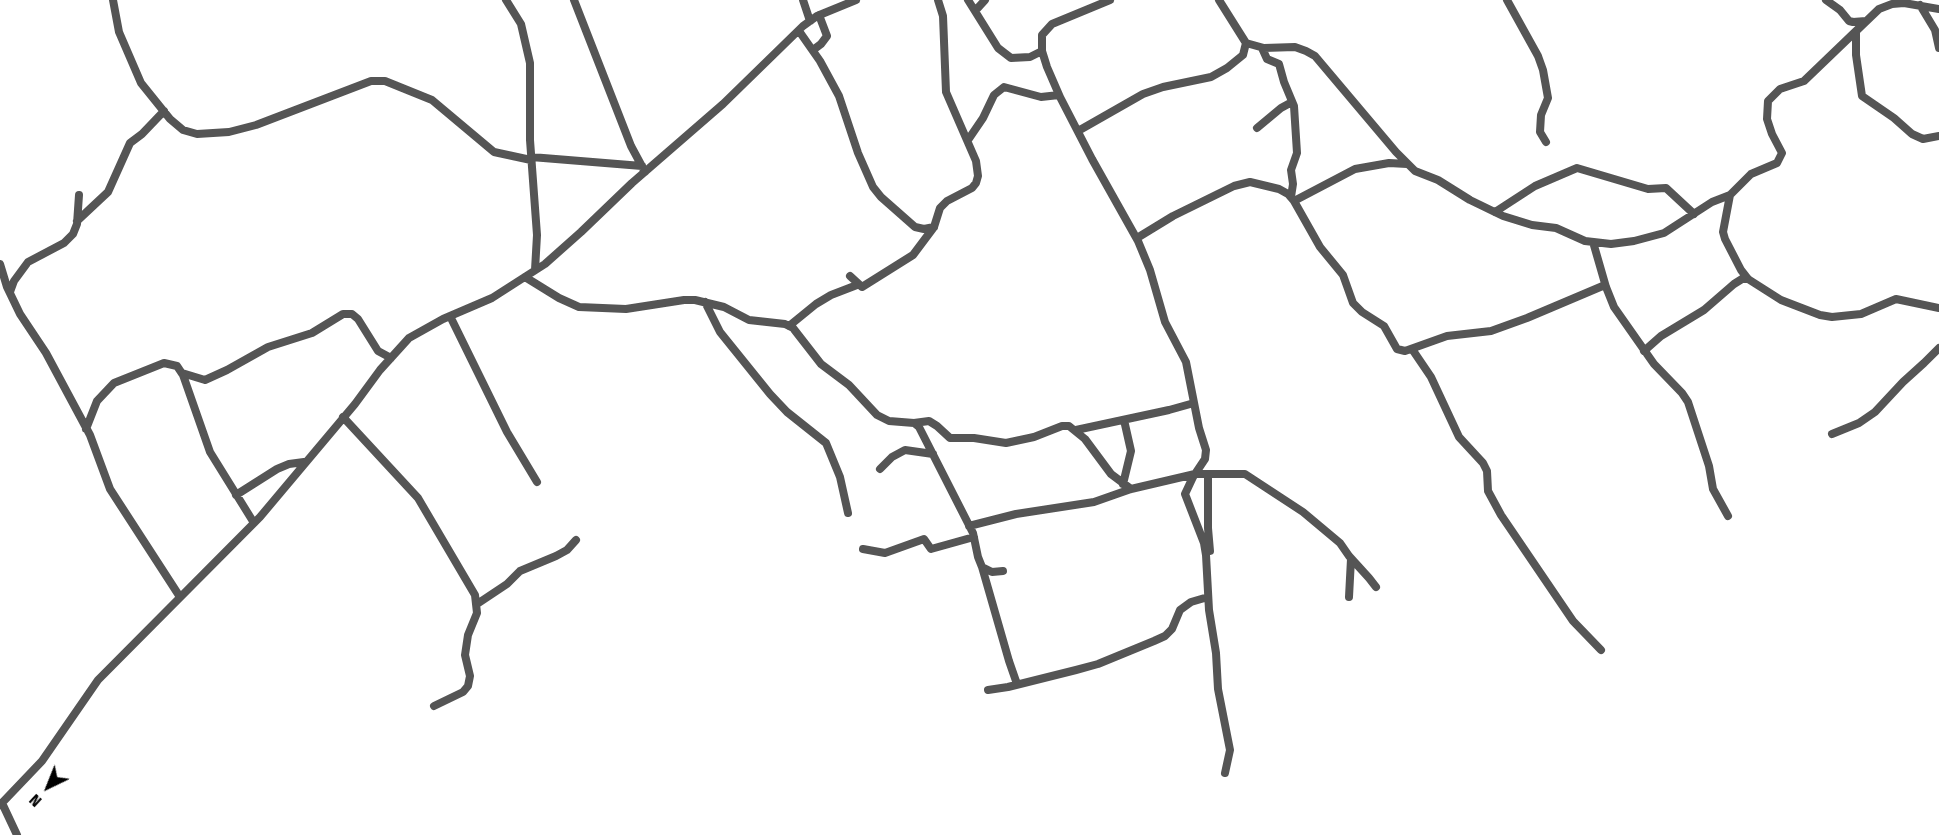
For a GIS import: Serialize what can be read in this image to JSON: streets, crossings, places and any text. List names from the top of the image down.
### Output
{
  "north": "bottom left"
}
